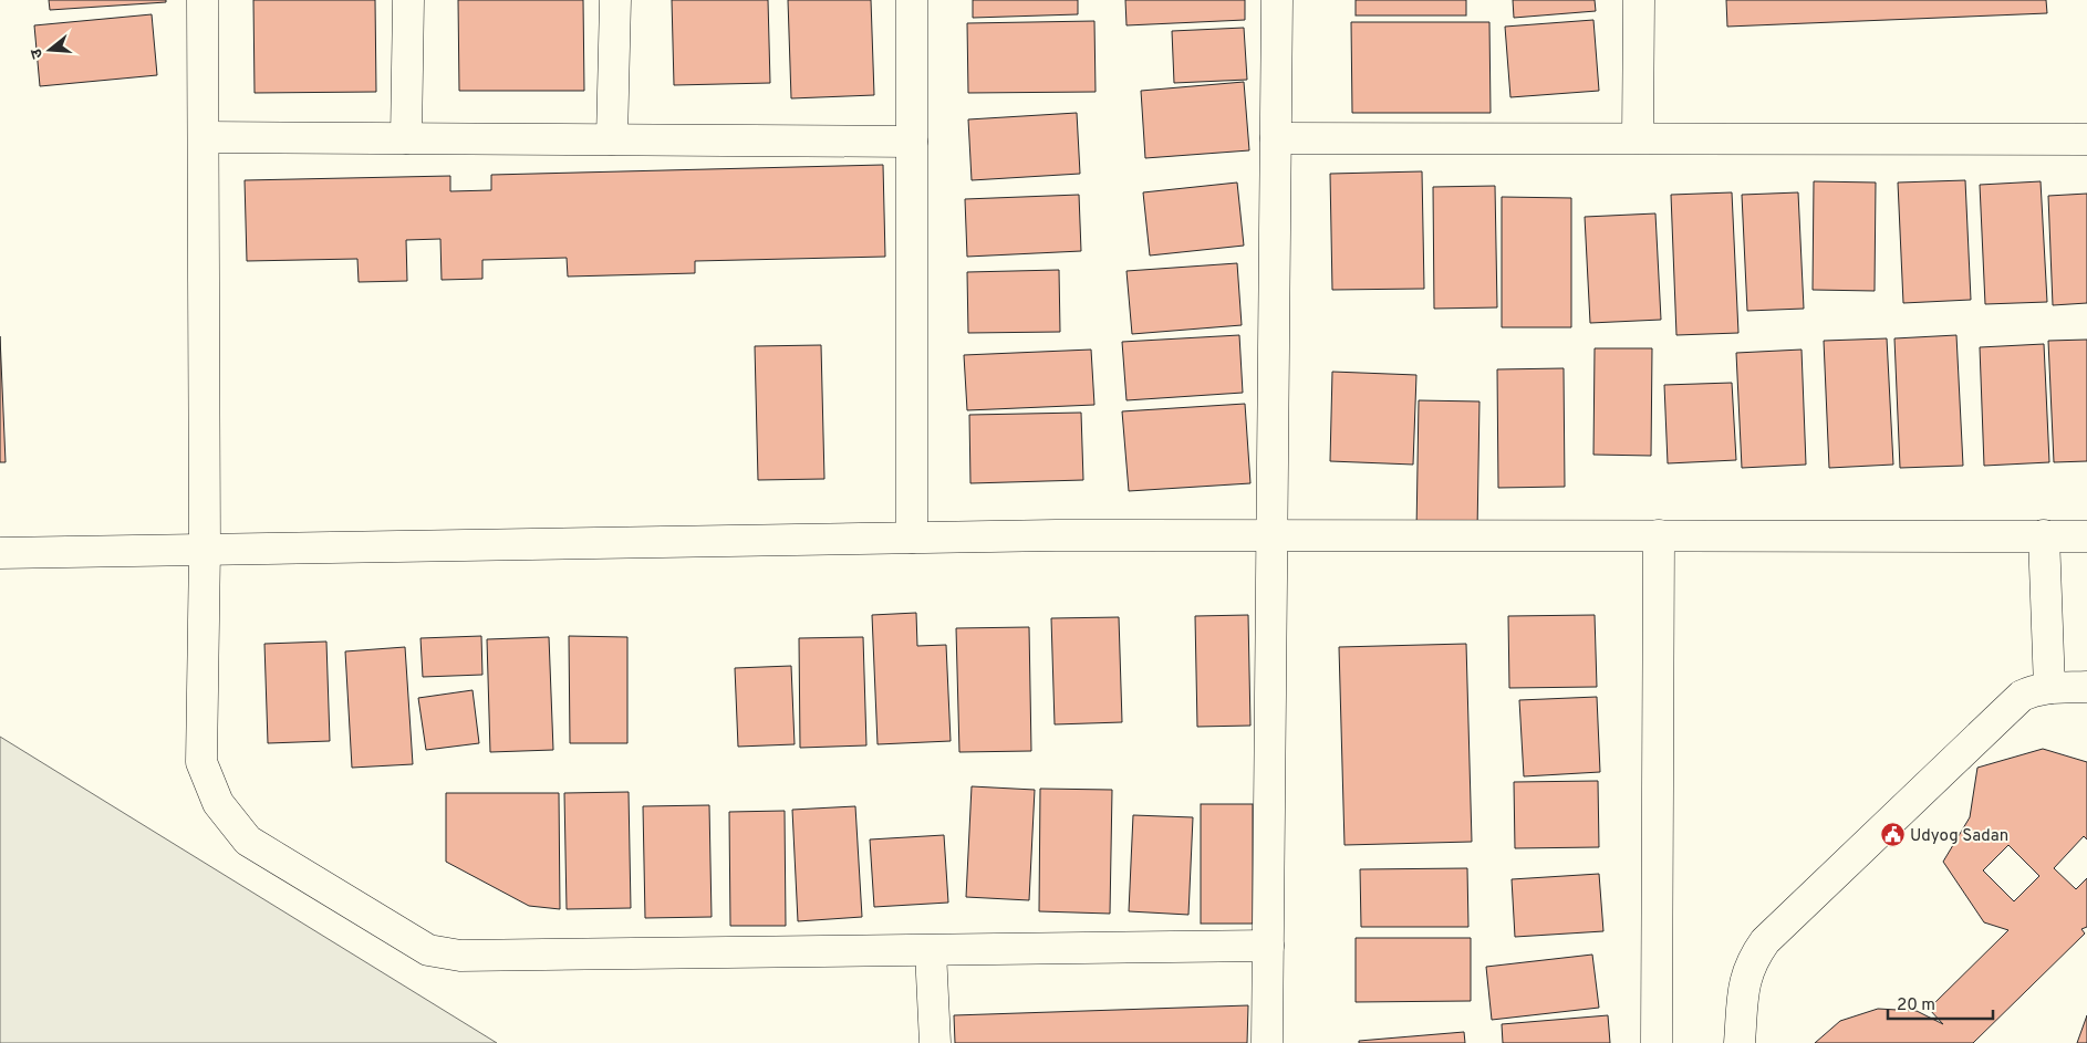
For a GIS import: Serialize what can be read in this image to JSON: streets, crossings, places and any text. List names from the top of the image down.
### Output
{
  "places": {
    "public building": ["Udyog Sadan"]
  },
  "scale_bar": "20 m",
  "north": "left"
}
